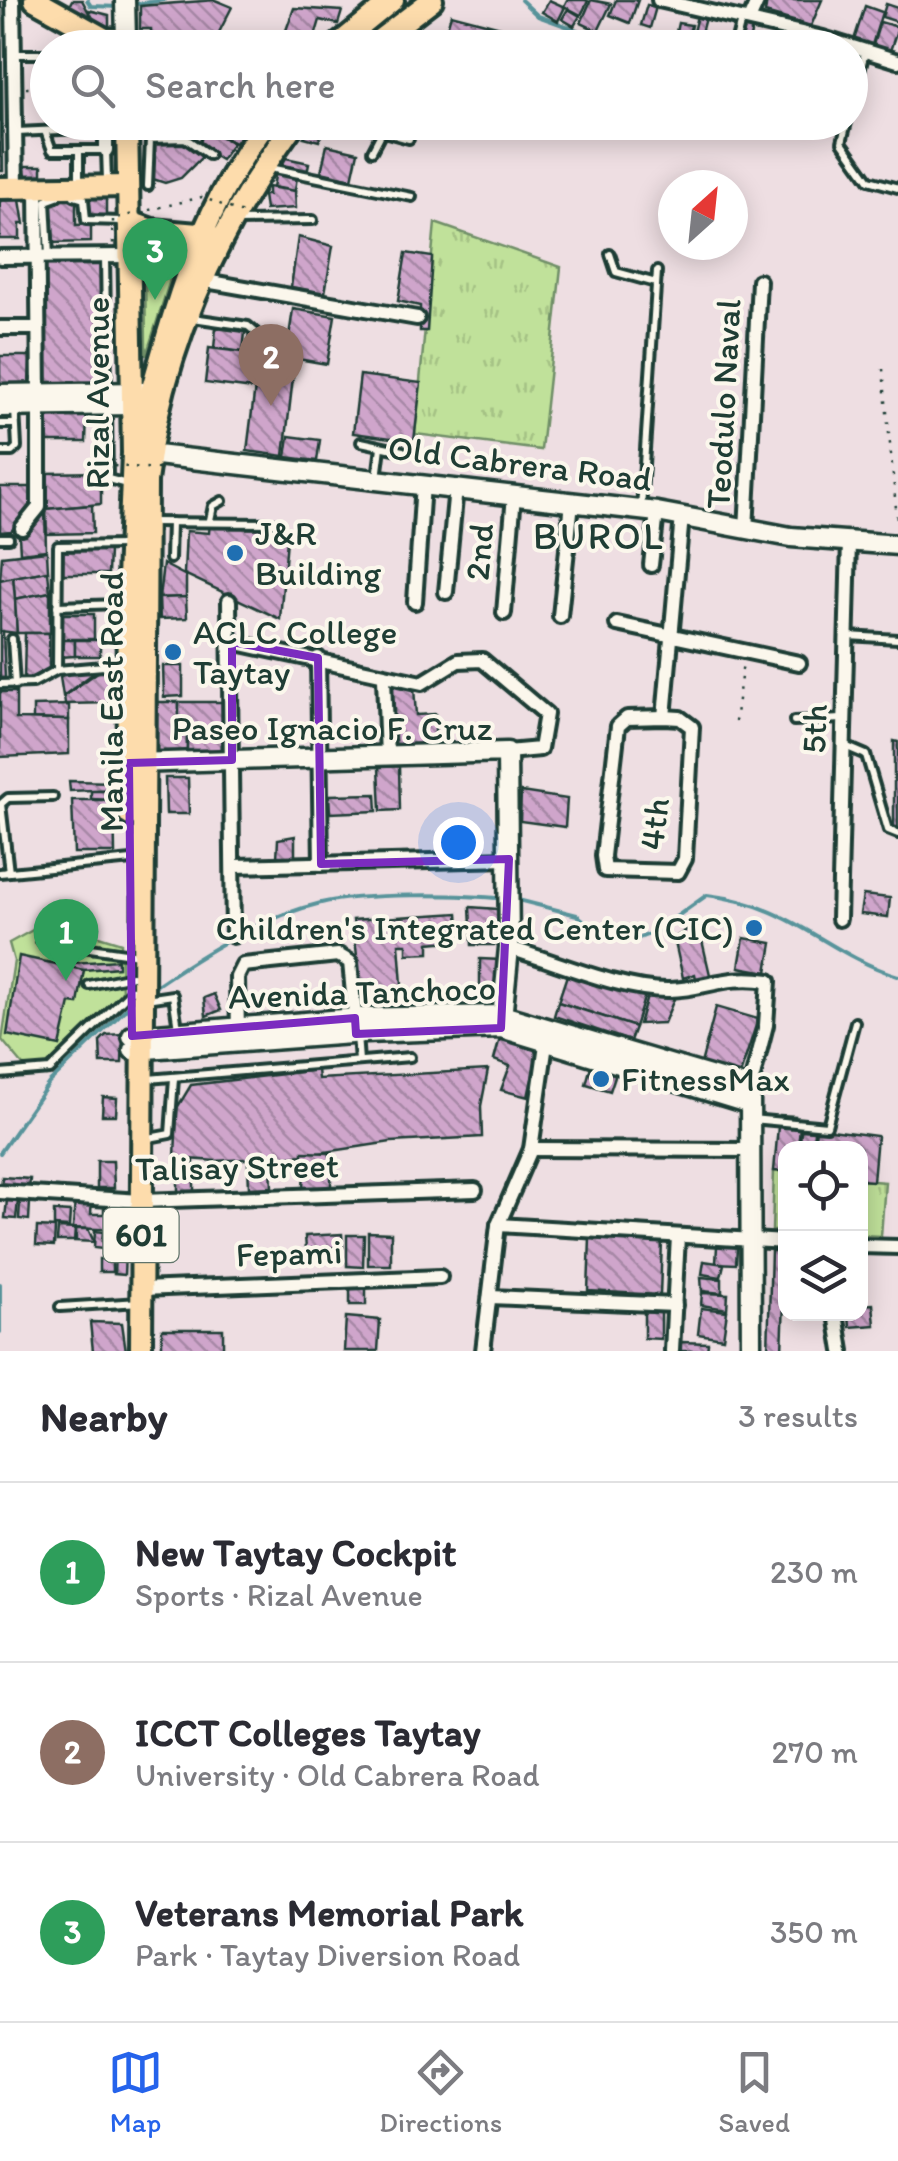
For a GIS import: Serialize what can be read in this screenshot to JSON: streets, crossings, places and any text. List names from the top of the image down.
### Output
{
  "streets": {
    "main road": ["Rizal Avenue", "Manila East Road", "601"],
    "street": [
      "Teodulo Naval",
      "Old Cabrera Road",
      "2nd",
      "Paseo Ignacio F. Cruz",
      "5th",
      "4th",
      "Avenida Tanchoco",
      "Talisay Street",
      "Fepami"
    ]
  },
  "crossings": [
    ["Rizal Avenue", "Old Cabrera Road"],
    ["Rizal Avenue", "Manila East Road"],
    ["Teodulo Naval", "Old Cabrera Road"],
    ["Old Cabrera Road", "2nd"],
    ["Old Cabrera Road", "5th"],
    ["Manila East Road", "Paseo Ignacio F. Cruz"],
    ["Manila East Road", "601"],
    ["Paseo Ignacio F. Cruz", "Avenida Tanchoco"],
    ["Avenida Tanchoco", "601"],
    ["Talisay Street", "601"],
    ["601", "Fepami"]
  ],
  "districts": ["BUROL"],
  "places": [
    "J&R Building",
    "ACLC College Taytay",
    "Children's Integrated Center (CIC)",
    "FitnessMax"
  ],
  "north": "top right",
  "page": {
    "search": "Search here",
    "pins": ["3", "2", "1"],
    "heading": ["Nearby", "3 results"],
    "list": [
      {
        "mark": "1",
        "name": "New Taytay Cockpit",
        "note": "Sports · Rizal Avenue",
        "value": "230 m"
      },
      {
        "mark": "2",
        "name": "ICCT Colleges Taytay",
        "note": "University · Old Cabrera Road",
        "value": "270 m"
      },
      {
        "mark": "3",
        "name": "Veterans Memorial Park",
        "note": "Park · Taytay Diversion Road",
        "value": "350 m"
      }
    ],
    "nav": ["Map", "Directions", "Saved"]
  }
}
